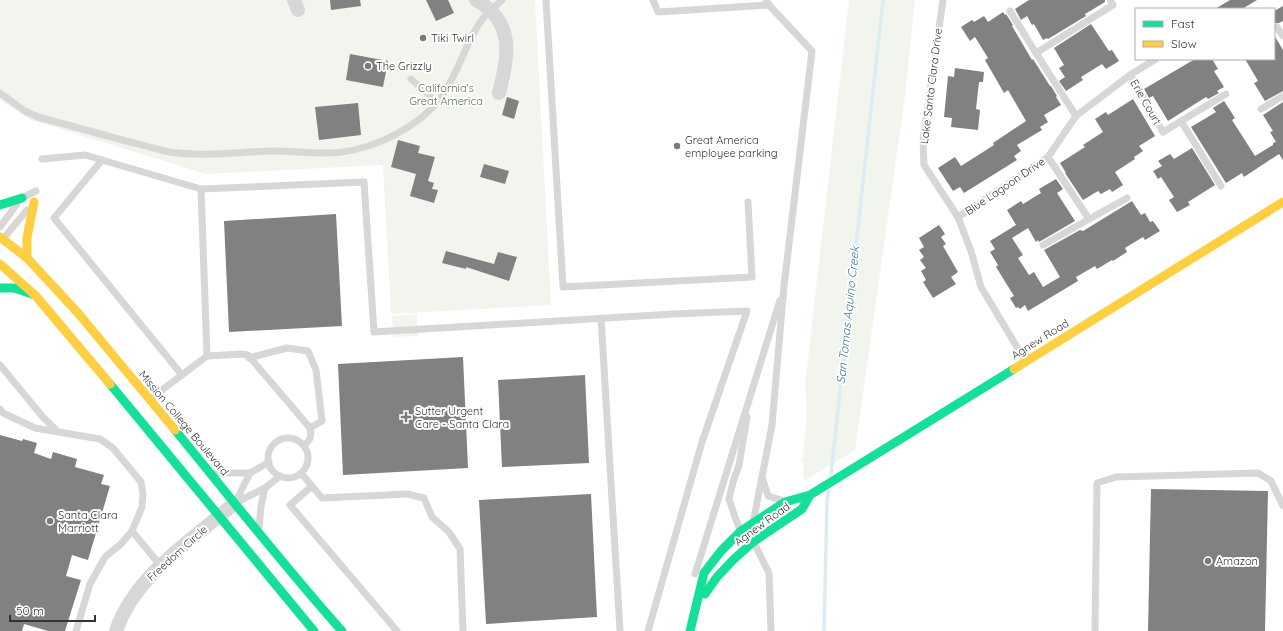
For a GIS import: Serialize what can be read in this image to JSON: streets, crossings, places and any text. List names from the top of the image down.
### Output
{
  "streets": {
    "main road": ["Agnew Road", "Mission College Boulevard"],
    "street": ["Freedom Circle"],
    "lane": ["Lake Santa Clara Drive", "Erie Court", "Blue Lagoon Drive"]
  },
  "crossings": [
    ["Lake Santa Clara Drive", "Blue Lagoon Drive"],
    ["Lake Santa Clara Drive", "Agnew Road"],
    ["Erie Court", "Blue Lagoon Drive"],
    ["Mission College Boulevard", "Freedom Circle"]
  ],
  "water": ["San Tomas Aquino Creek"],
  "parks": ["California's Great America"],
  "places": {
    "other": [
      "Tiki Twirl",
      "The Grizzly",
      "Great America employee parking",
      "Santa Clara Marriott",
      "Amazon"
    ],
    "health": ["Sutter Urgent Care - Santa Clara"]
  },
  "legend": ["Fast", "Slow"],
  "scale_bar": "50 m"
}
